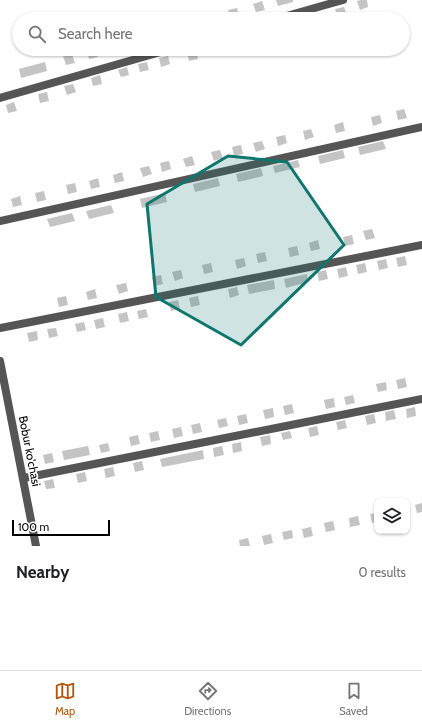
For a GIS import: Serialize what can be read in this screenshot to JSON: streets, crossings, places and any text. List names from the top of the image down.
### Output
{
  "streets": {
    "street": ["Bobur ko'chasi"]
  },
  "scale_bar": "100 m",
  "page": {
    "search": "Search here",
    "scale": "100 m",
    "heading": ["Nearby", "0 results"],
    "nav": ["Map", "Directions", "Saved"]
  }
}
